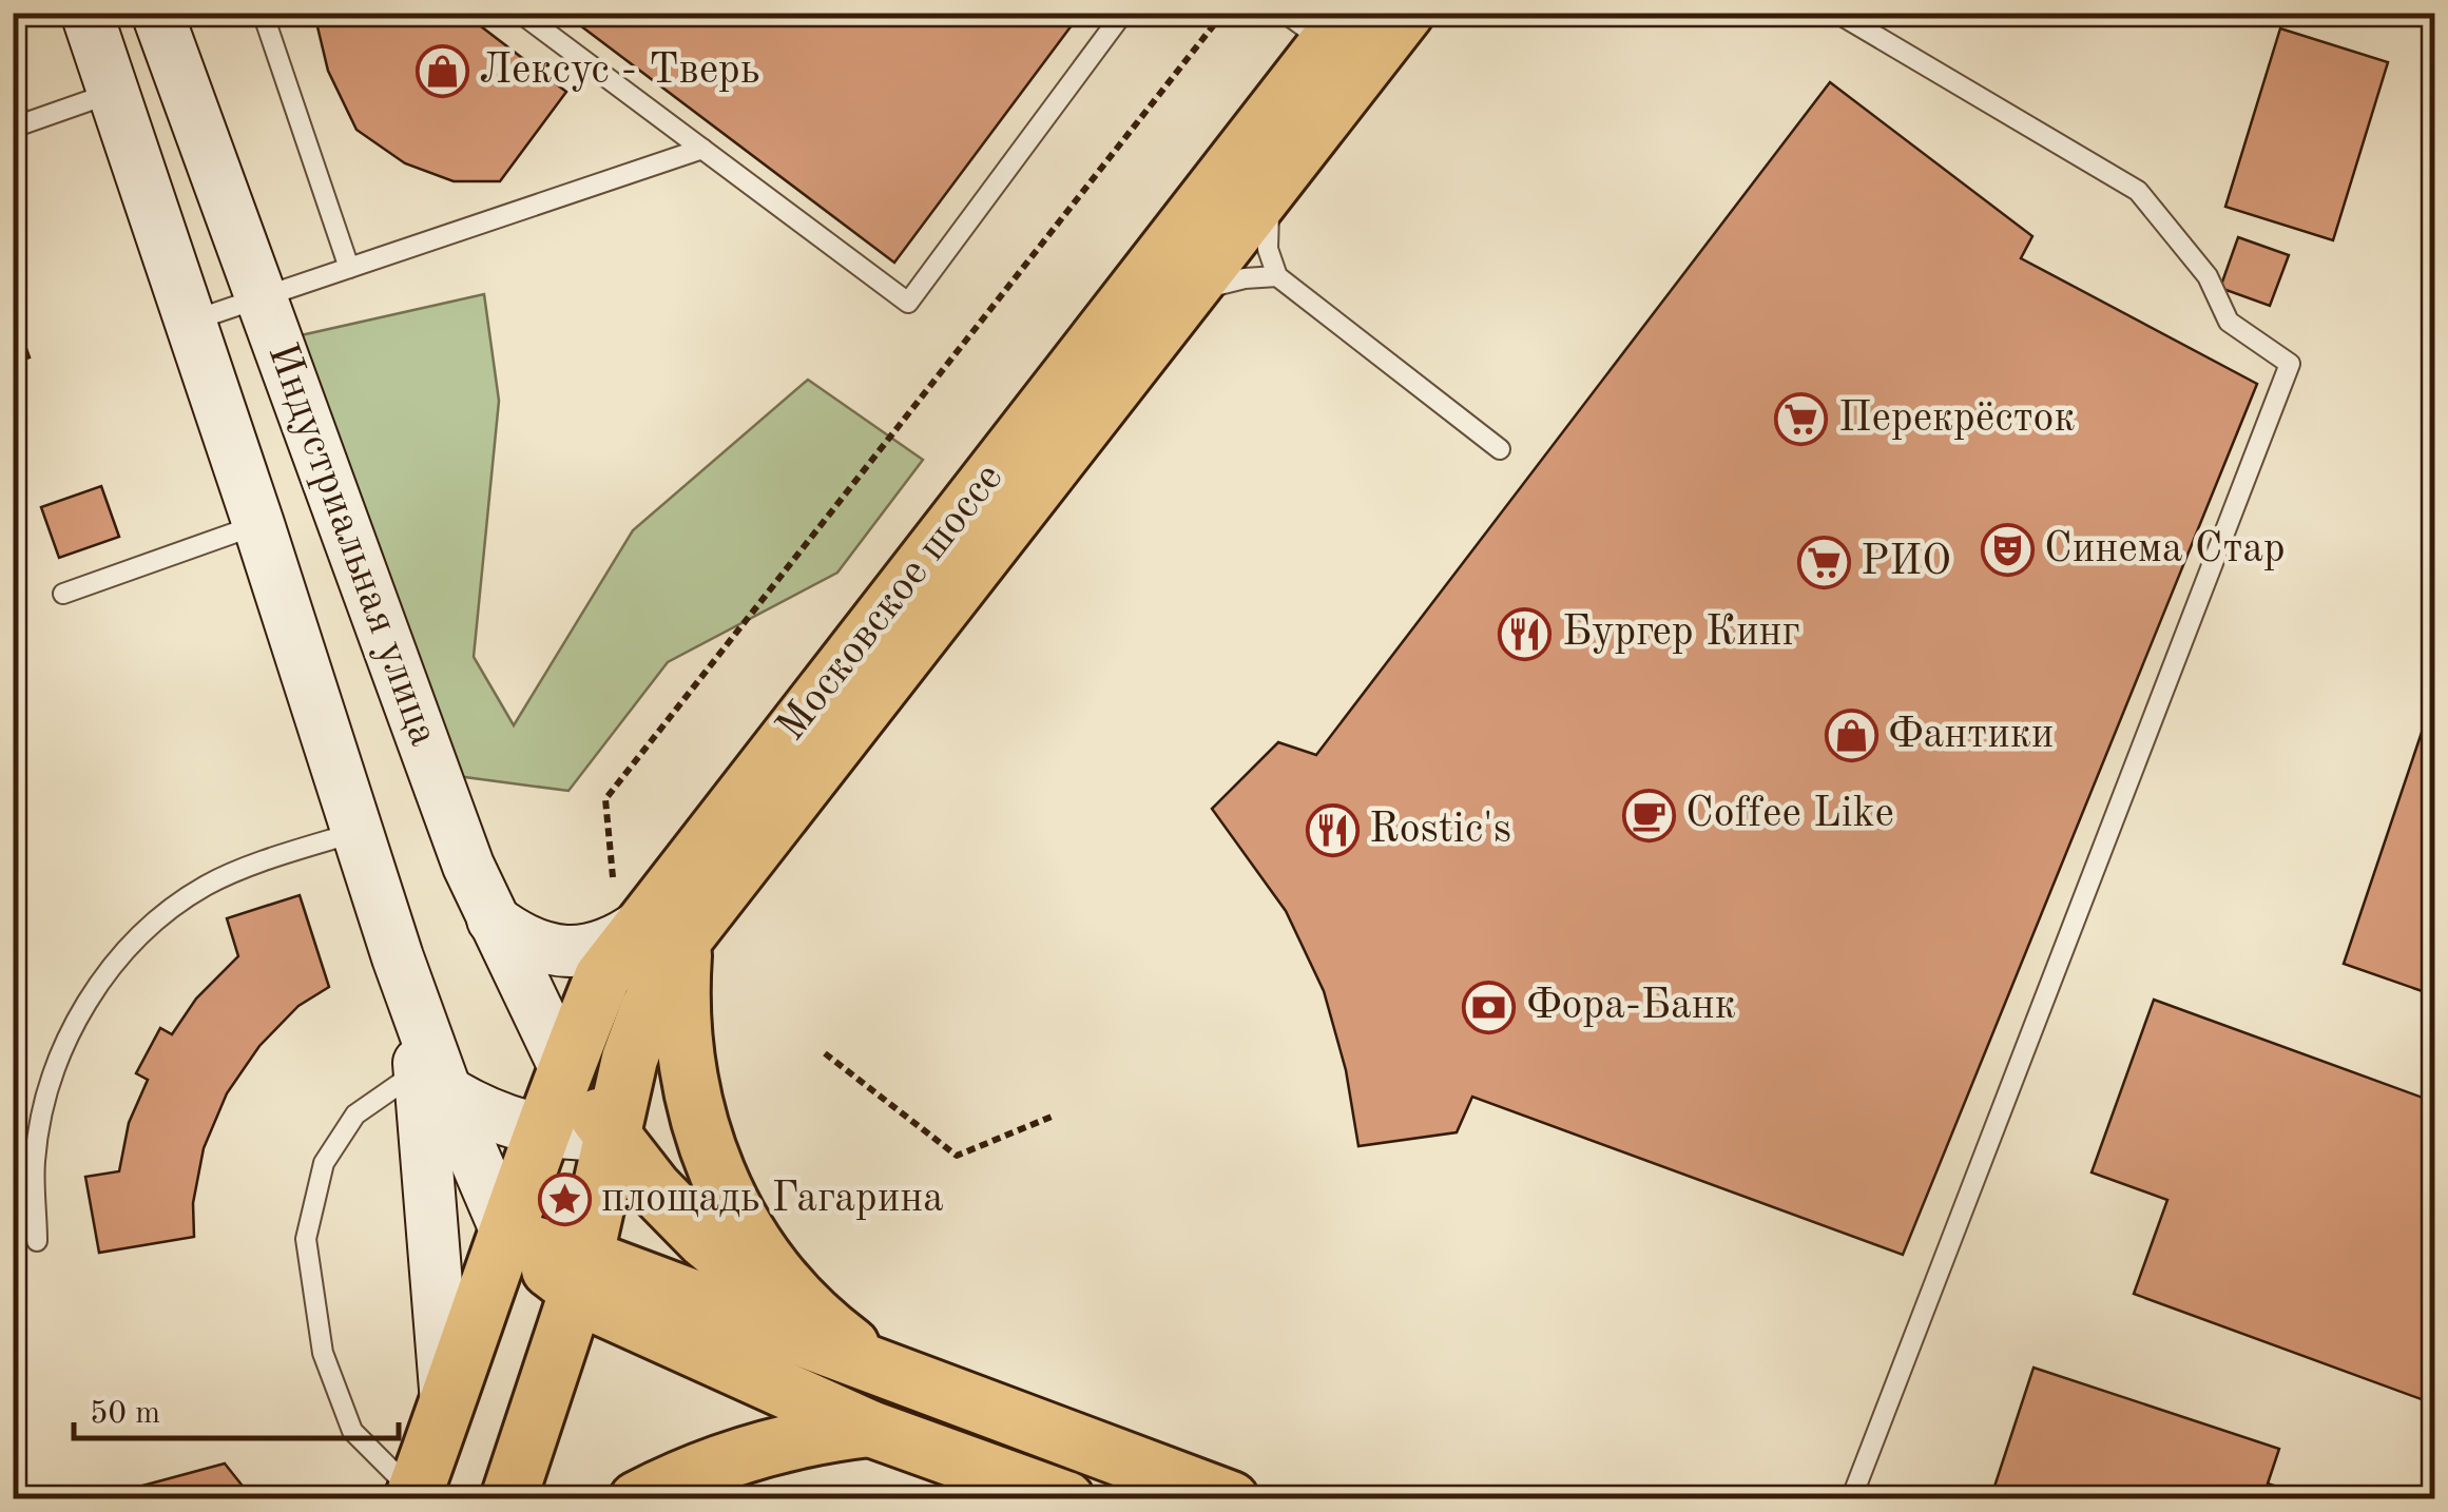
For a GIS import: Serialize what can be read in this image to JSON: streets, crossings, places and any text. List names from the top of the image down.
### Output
{
  "streets": {
    "main road": ["Московское шоссе"],
    "street": ["Индустриальная улица"]
  },
  "crossings": [
    ["Индустриальная улица", "Московское шоссе"]
  ],
  "places": {
    "shop": ["Лексус - Тверь", "Фантики"],
    "supermarket": ["Перекрёсток", "РИО"],
    "theatre": ["Синема Стар"],
    "restaurant": ["Бургер Кинг", "Rostic's"],
    "cafe": ["Coffee Like"],
    "bank": ["Фора-Банк"],
    "place": ["площадь Гагарина"]
  },
  "scale_bar": "50 m"
}
